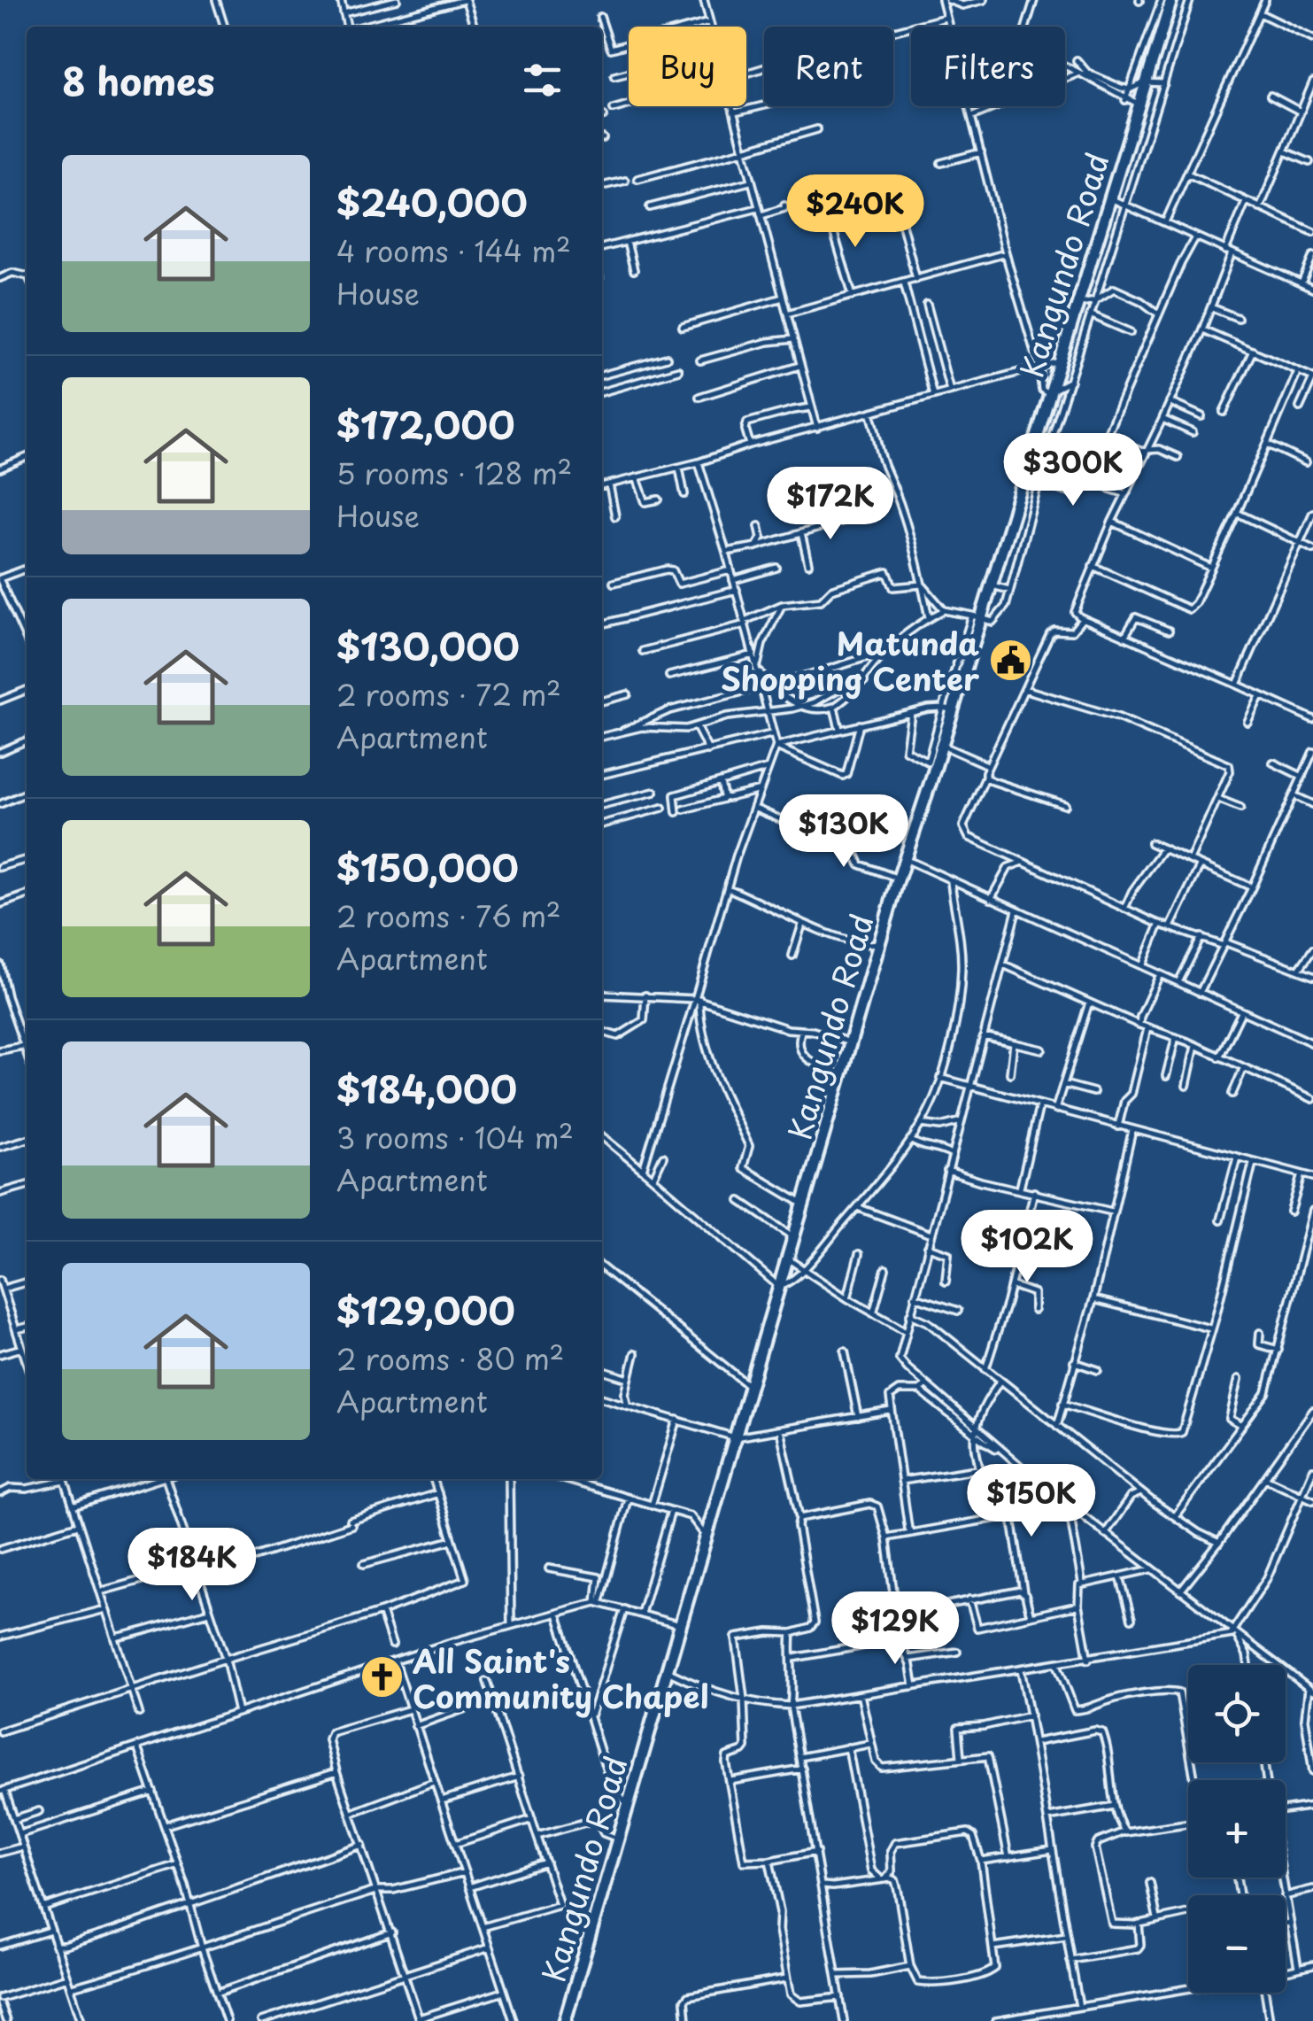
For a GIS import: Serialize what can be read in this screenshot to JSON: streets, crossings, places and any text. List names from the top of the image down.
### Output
{
  "streets": {
    "highway": ["Kangundo Road"]
  },
  "places": {
    "public building": ["Matunda Shopping Center"],
    "church": ["All Saint's Community Chapel"]
  },
  "page": {
    "chip": ["Buy", "Rent", "Filters"],
    "heading": "8 homes",
    "list": [
      {
        "name": "$240,000",
        "note": "4 rooms · 144 m² · House"
      },
      {
        "name": "$172,000",
        "note": "5 rooms · 128 m² · House"
      },
      {
        "name": "$130,000",
        "note": "2 rooms · 72 m² · Apartment"
      },
      {
        "name": "$150,000",
        "note": "2 rooms · 76 m² · Apartment"
      },
      {
        "name": "$184,000",
        "note": "3 rooms · 104 m² · Apartment"
      },
      {
        "name": "$129,000",
        "note": "2 rooms · 80 m² · Apartment"
      }
    ],
    "price": [
      "$240K",
      "$300K",
      "$172K",
      "$130K",
      "$102K",
      "$150K",
      "$184K",
      "$129K"
    ],
    "map_buttons": ["+", "−"]
  }
}
